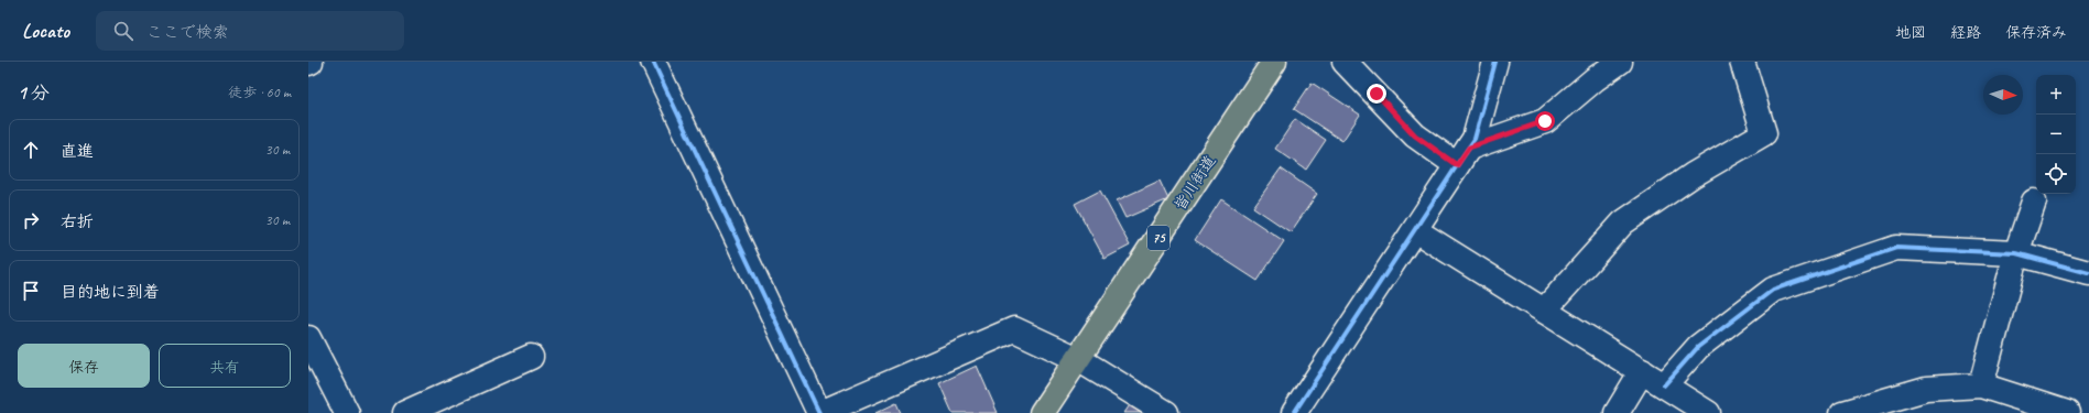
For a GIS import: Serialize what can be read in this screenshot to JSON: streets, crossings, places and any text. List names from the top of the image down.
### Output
{
  "streets": {
    "main road": ["皆川街道", "75"]
  },
  "north": "right",
  "page": {
    "header": "Locato",
    "search": "ここで検索",
    "nav": ["地図", "経路", "保存済み"],
    "heading": ["1 分", "徒歩 · 60 m"],
    "map_buttons": ["+", "−"],
    "list": [
      ["直進", "30 m"],
      ["右折", "30 m"],
      "目的地に到着"
    ],
    "buttons": ["保存", "共有"]
  }
}
